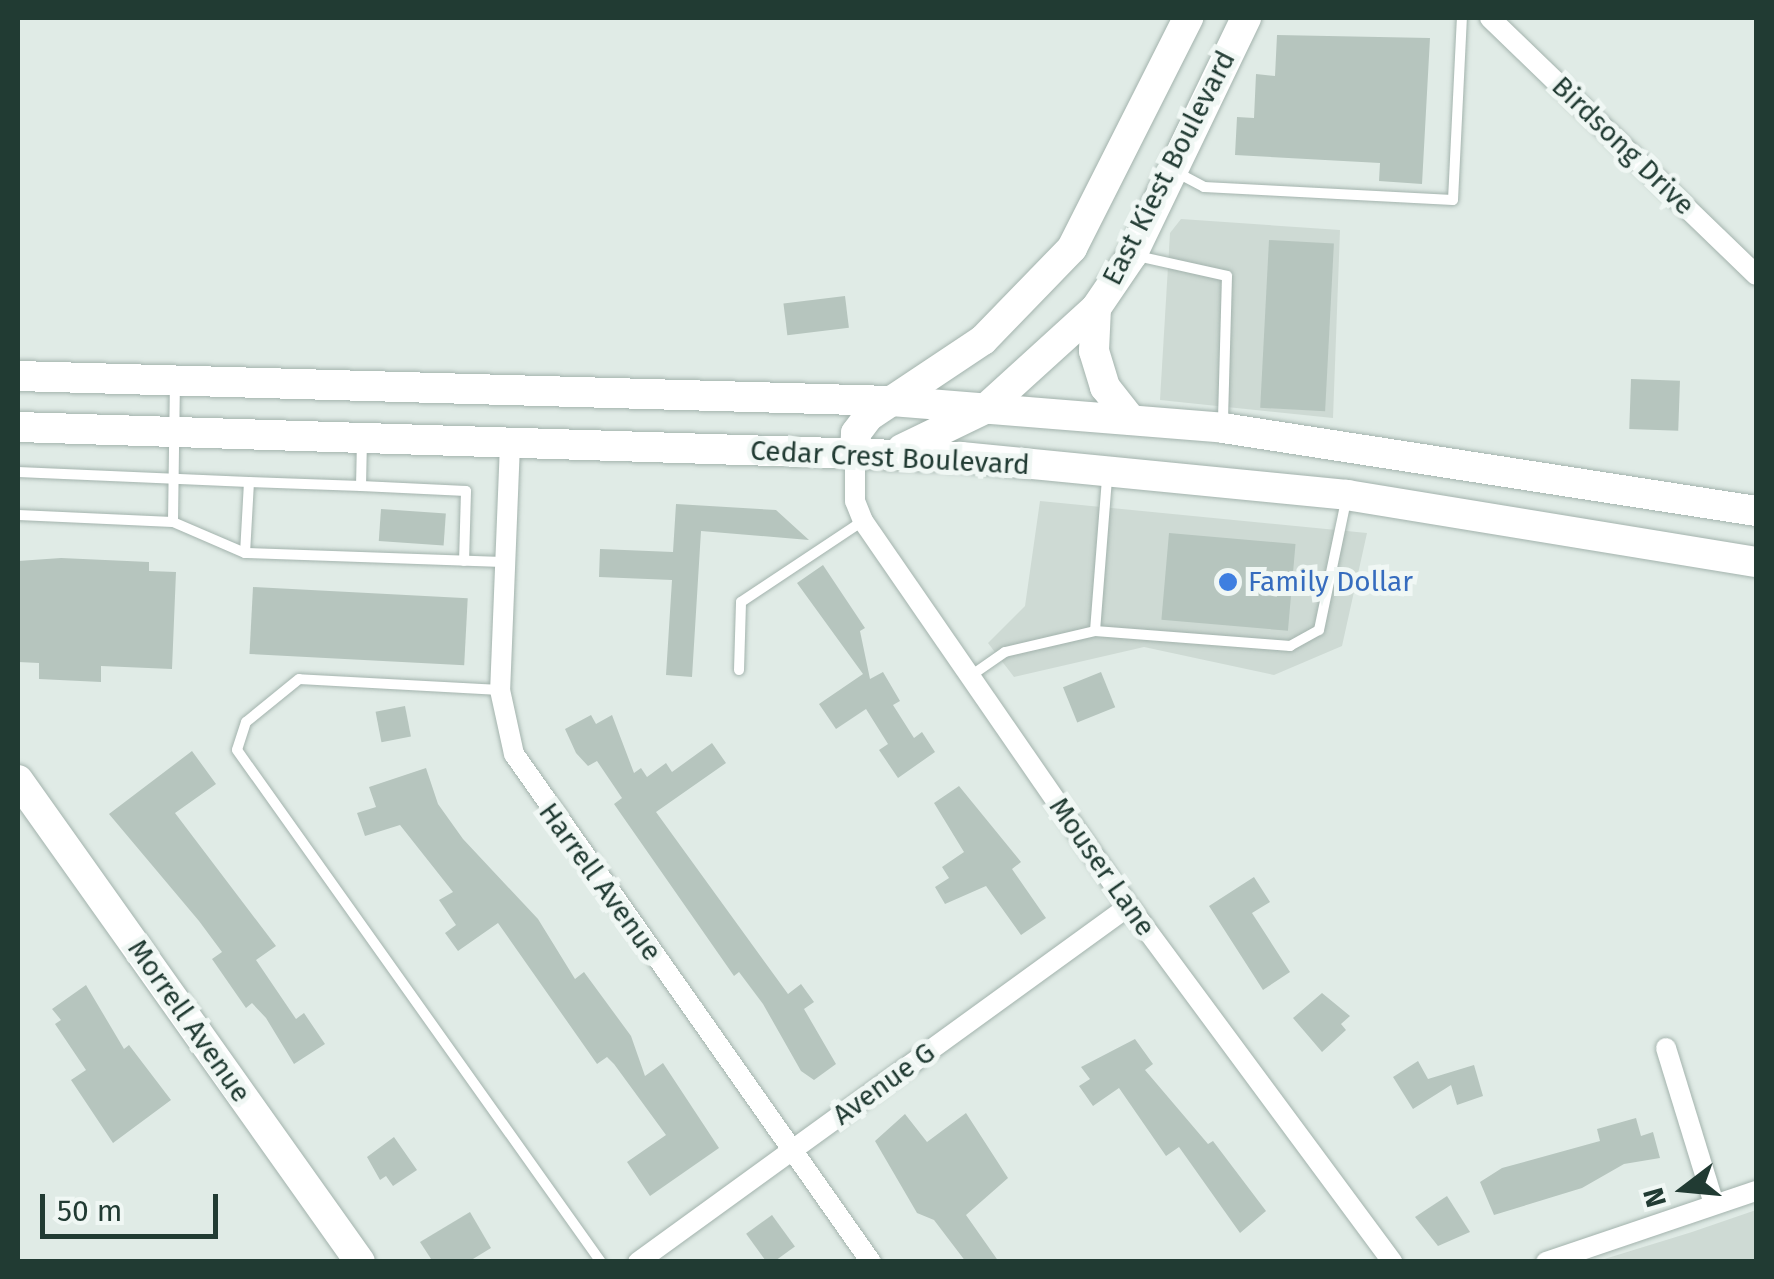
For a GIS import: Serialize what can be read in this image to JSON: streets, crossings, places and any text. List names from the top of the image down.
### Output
{
  "streets": {
    "main road": ["East Kiest Boulevard", "Cedar Crest Boulevard", "Morrell Avenue"],
    "street": [
      "Birdsong Drive",
      "Mouser Lane",
      "Harrell Avenue",
      "Avenue G"
    ]
  },
  "crossings": [
    ["East Kiest Boulevard", "Cedar Crest Boulevard"],
    ["East Kiest Boulevard", "Mouser Lane"],
    ["Cedar Crest Boulevard", "Mouser Lane"],
    ["Cedar Crest Boulevard", "Harrell Avenue"],
    ["Mouser Lane", "Avenue G"],
    ["Harrell Avenue", "Avenue G"]
  ],
  "places": ["Family Dollar"],
  "scale_bar": "50 m",
  "north": "left"
}
